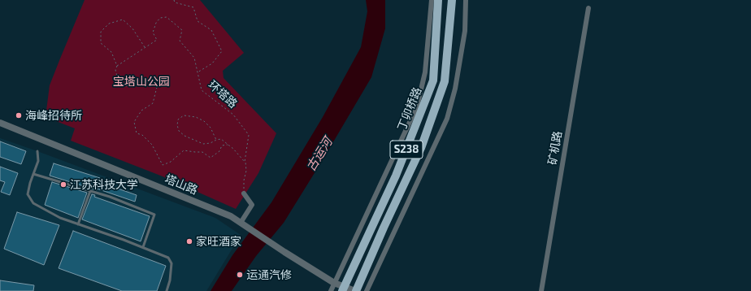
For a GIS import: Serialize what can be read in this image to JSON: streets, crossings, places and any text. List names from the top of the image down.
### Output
{
  "streets": {
    "main road": ["丁卯桥路", "S238"],
    "street": ["矿机路", "塔山路"],
    "path": ["环塔路"]
  },
  "crossings": [
    ["丁卯桥路", "塔山路"]
  ],
  "water": ["古运河"],
  "parks": ["宝塔山公园"],
  "places": [
    "海峰招待所",
    "江苏科技大学",
    "家旺酒家",
    "运通汽修"
  ]
}
